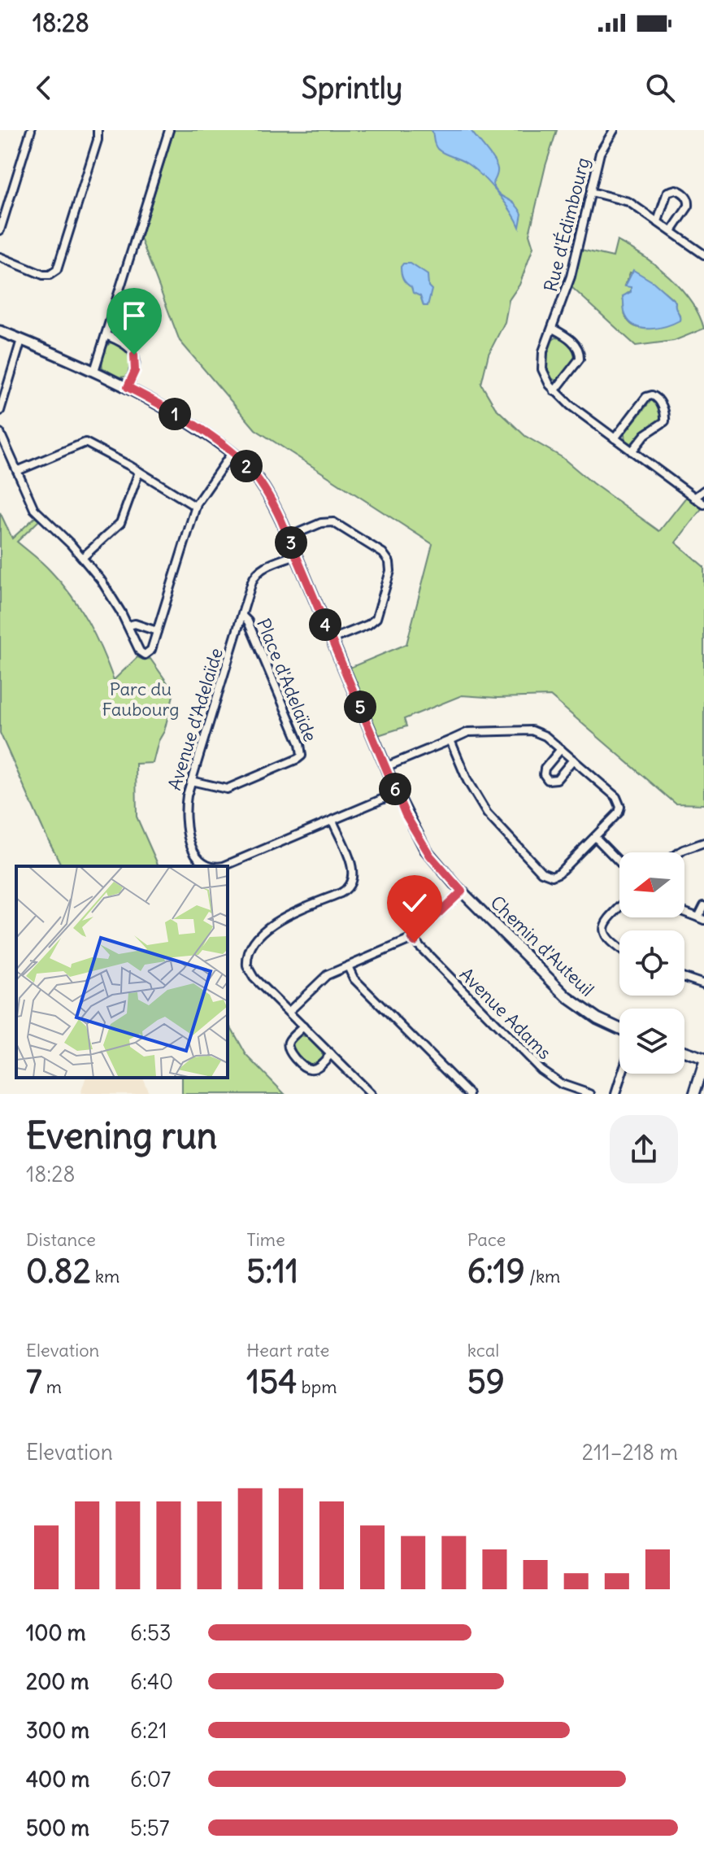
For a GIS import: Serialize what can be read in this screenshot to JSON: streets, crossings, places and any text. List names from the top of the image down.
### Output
{
  "streets": {
    "street": [
      "Rue d'Édimbourg",
      "Place d'Adelaïde",
      "Avenue d'Adelaïde",
      "Chemin d'Auteuil",
      "Avenue Adams"
    ]
  },
  "crossings": [
    ["Place d'Adelaïde", "Avenue d'Adelaïde"],
    ["Avenue d'Adelaïde", "Chemin d'Auteuil"]
  ],
  "parks": ["Parc du Faubourg"],
  "north": "left",
  "page": {
    "status": "18:28",
    "header": "Sprintly",
    "pins": [
      "1",
      "2",
      "3",
      "4",
      "5",
      "6"
    ],
    "heading": ["Evening run", "18:28"],
    "stats": [
      ["Distance", "0.82 km"],
      ["Time", "5:11"],
      ["Pace", "6:19 /km"],
      ["Elevation", "7 m"],
      ["Heart rate", "154 bpm"],
      ["kcal", "59"]
    ],
    "chart": ["Elevation", "211–218 m"],
    "list": [
      {
        "name": "100 m",
        "note": "6:53"
      },
      {
        "name": "200 m",
        "note": "6:40"
      },
      {
        "name": "300 m",
        "note": "6:21"
      },
      {
        "name": "400 m",
        "note": "6:07"
      },
      {
        "name": "500 m",
        "note": "5:57"
      }
    ]
  }
}
